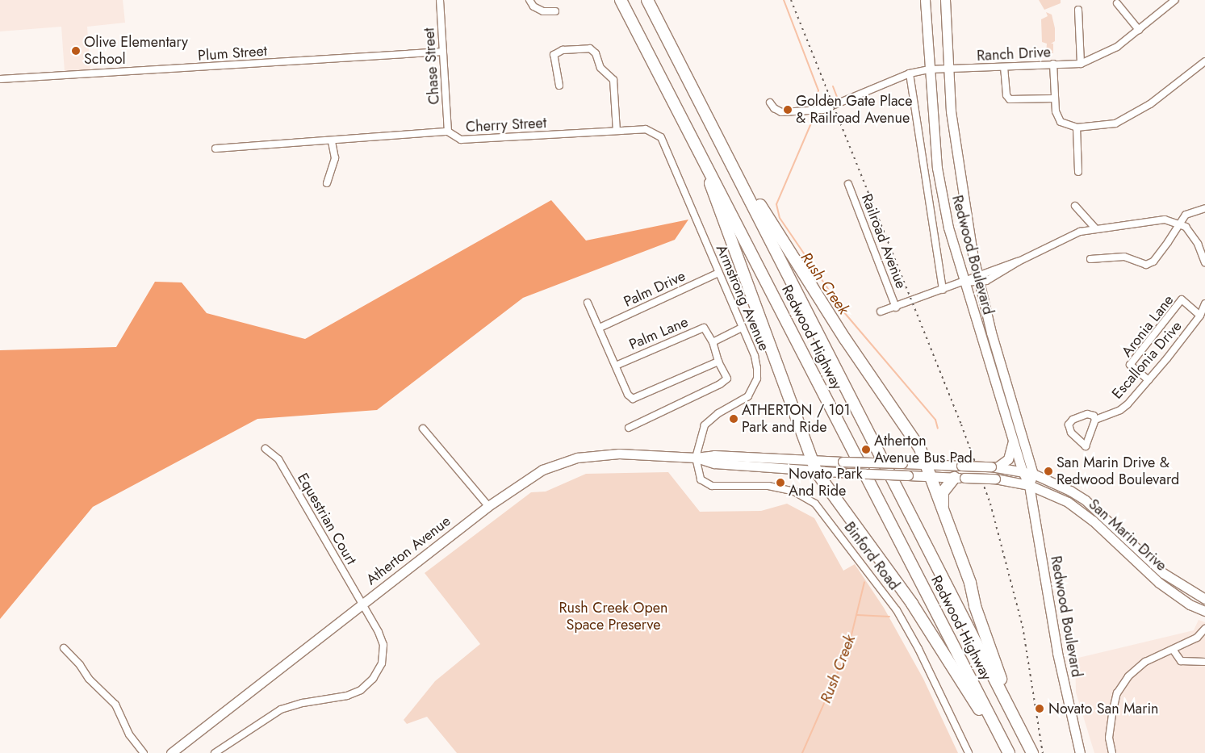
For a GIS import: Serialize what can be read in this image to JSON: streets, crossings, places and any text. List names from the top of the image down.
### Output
{
  "streets": {
    "highway": ["Redwood Highway"],
    "main road": ["Redwood Boulevard", "San Marin Drive", "Atherton Avenue"],
    "street": [
      "Plum Street",
      "Ranch Drive",
      "Chase Street",
      "Cherry Street",
      "Railroad Avenue",
      "Palm Drive",
      "Armstrong Avenue",
      "Aronia Lane",
      "Palm Lane",
      "Escallonia Drive",
      "Equestrian Court",
      "Binford Road"
    ]
  },
  "crossings": [
    ["Plum Street", "Chase Street"],
    ["Ranch Drive", "Redwood Boulevard"],
    ["Chase Street", "Cherry Street"],
    ["Cherry Street", "Armstrong Avenue"],
    ["Redwood Boulevard", "San Marin Drive"],
    ["Redwood Boulevard", "Atherton Avenue"],
    ["Palm Drive", "Armstrong Avenue"],
    ["Armstrong Avenue", "Atherton Avenue"],
    ["Armstrong Avenue", "Binford Road"],
    ["Aronia Lane", "Escallonia Drive"],
    ["Equestrian Court", "Atherton Avenue"],
    ["San Marin Drive", "Atherton Avenue"],
    ["Atherton Avenue", "Binford Road"]
  ],
  "water": ["Rush Creek"],
  "parks": ["Rush Creek Open Space Preserve"],
  "places": [
    "Olive Elementary School",
    "Golden Gate Place & Railroad Avenue",
    "ATHERTON / 101 Park and Ride",
    "Atherton Avenue Bus Pad",
    "San Marin Drive & Redwood Boulevard",
    "Novato Park And Ride",
    "Novato San Marin"
  ]
}
